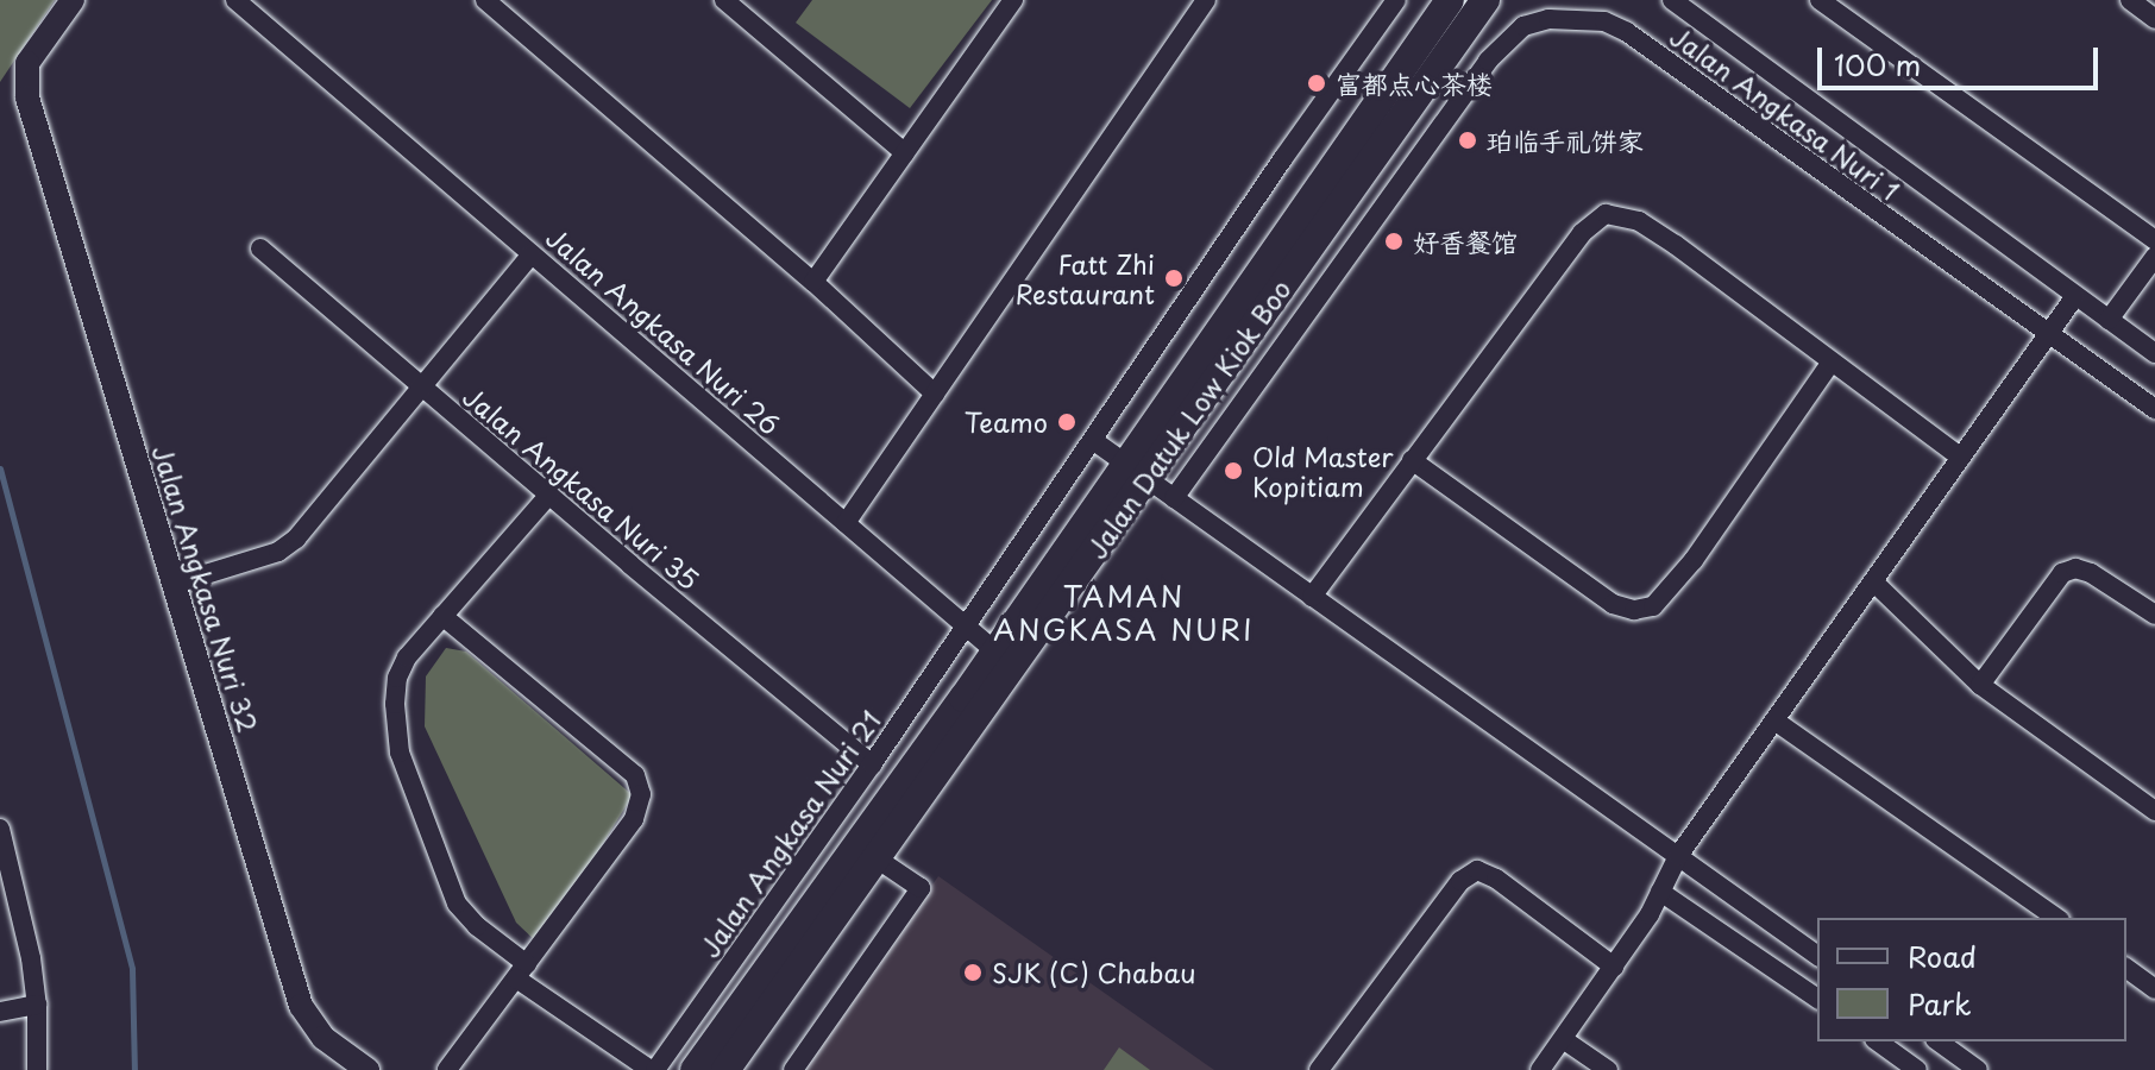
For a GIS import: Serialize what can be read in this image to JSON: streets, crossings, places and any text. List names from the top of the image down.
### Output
{
  "streets": {
    "main road": ["Jalan Datuk Low Kiok Boo"],
    "street": [
      "Jalan Angkasa Nuri 1",
      "Jalan Angkasa Nuri 26",
      "Jalan Angkasa Nuri 35",
      "Jalan Angkasa Nuri 32",
      "Jalan Angkasa Nuri 21"
    ]
  },
  "crossings": [
    ["Jalan Angkasa Nuri 26", "Jalan Datuk Low Kiok Boo"],
    ["Jalan Angkasa Nuri 26", "Jalan Angkasa Nuri 21"],
    ["Jalan Angkasa Nuri 35", "Jalan Angkasa Nuri 21"]
  ],
  "districts": ["TAMAN ANGKASA NURI"],
  "places": [
    "富都点心茶楼",
    "珀临手礼饼家",
    "好香餐馆",
    "Fatt Zhi Restaurant",
    "Teamo",
    "Old Master Kopitiam",
    "SJK (C) Chabau"
  ],
  "legend": ["Road", "Park"],
  "scale_bar": "100 m"
}
